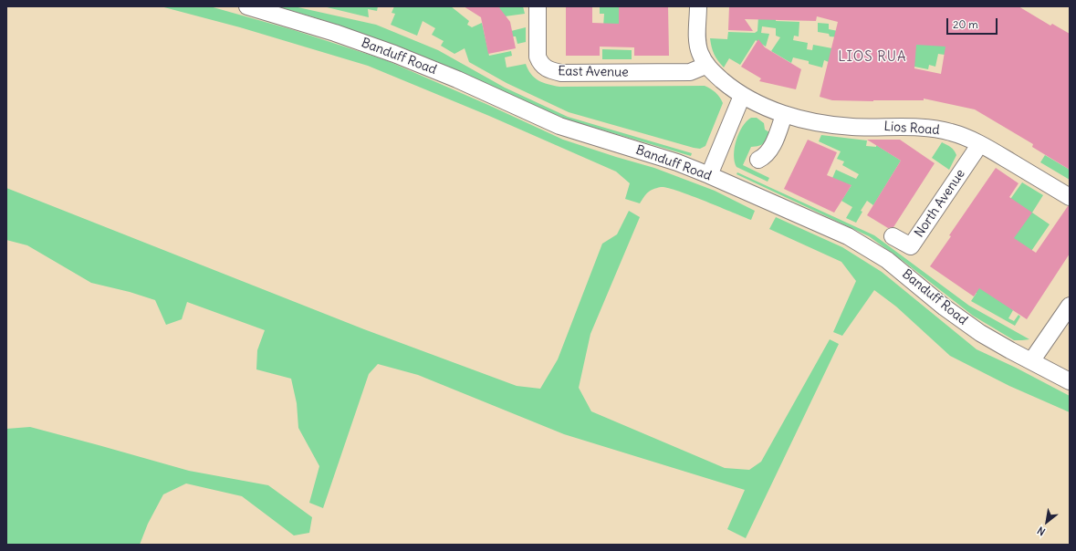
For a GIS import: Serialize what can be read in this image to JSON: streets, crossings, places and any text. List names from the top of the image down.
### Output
{
  "streets": {
    "street": [
      "Banduff Road",
      "East Avenue",
      "Lios Road",
      "North Avenue"
    ]
  },
  "crossings": [
    ["East Avenue", "Lios Road"],
    ["Lios Road", "North Avenue"]
  ],
  "districts": ["LIOS RUA"],
  "scale_bar": "20 m",
  "north": "bottom left"
}
